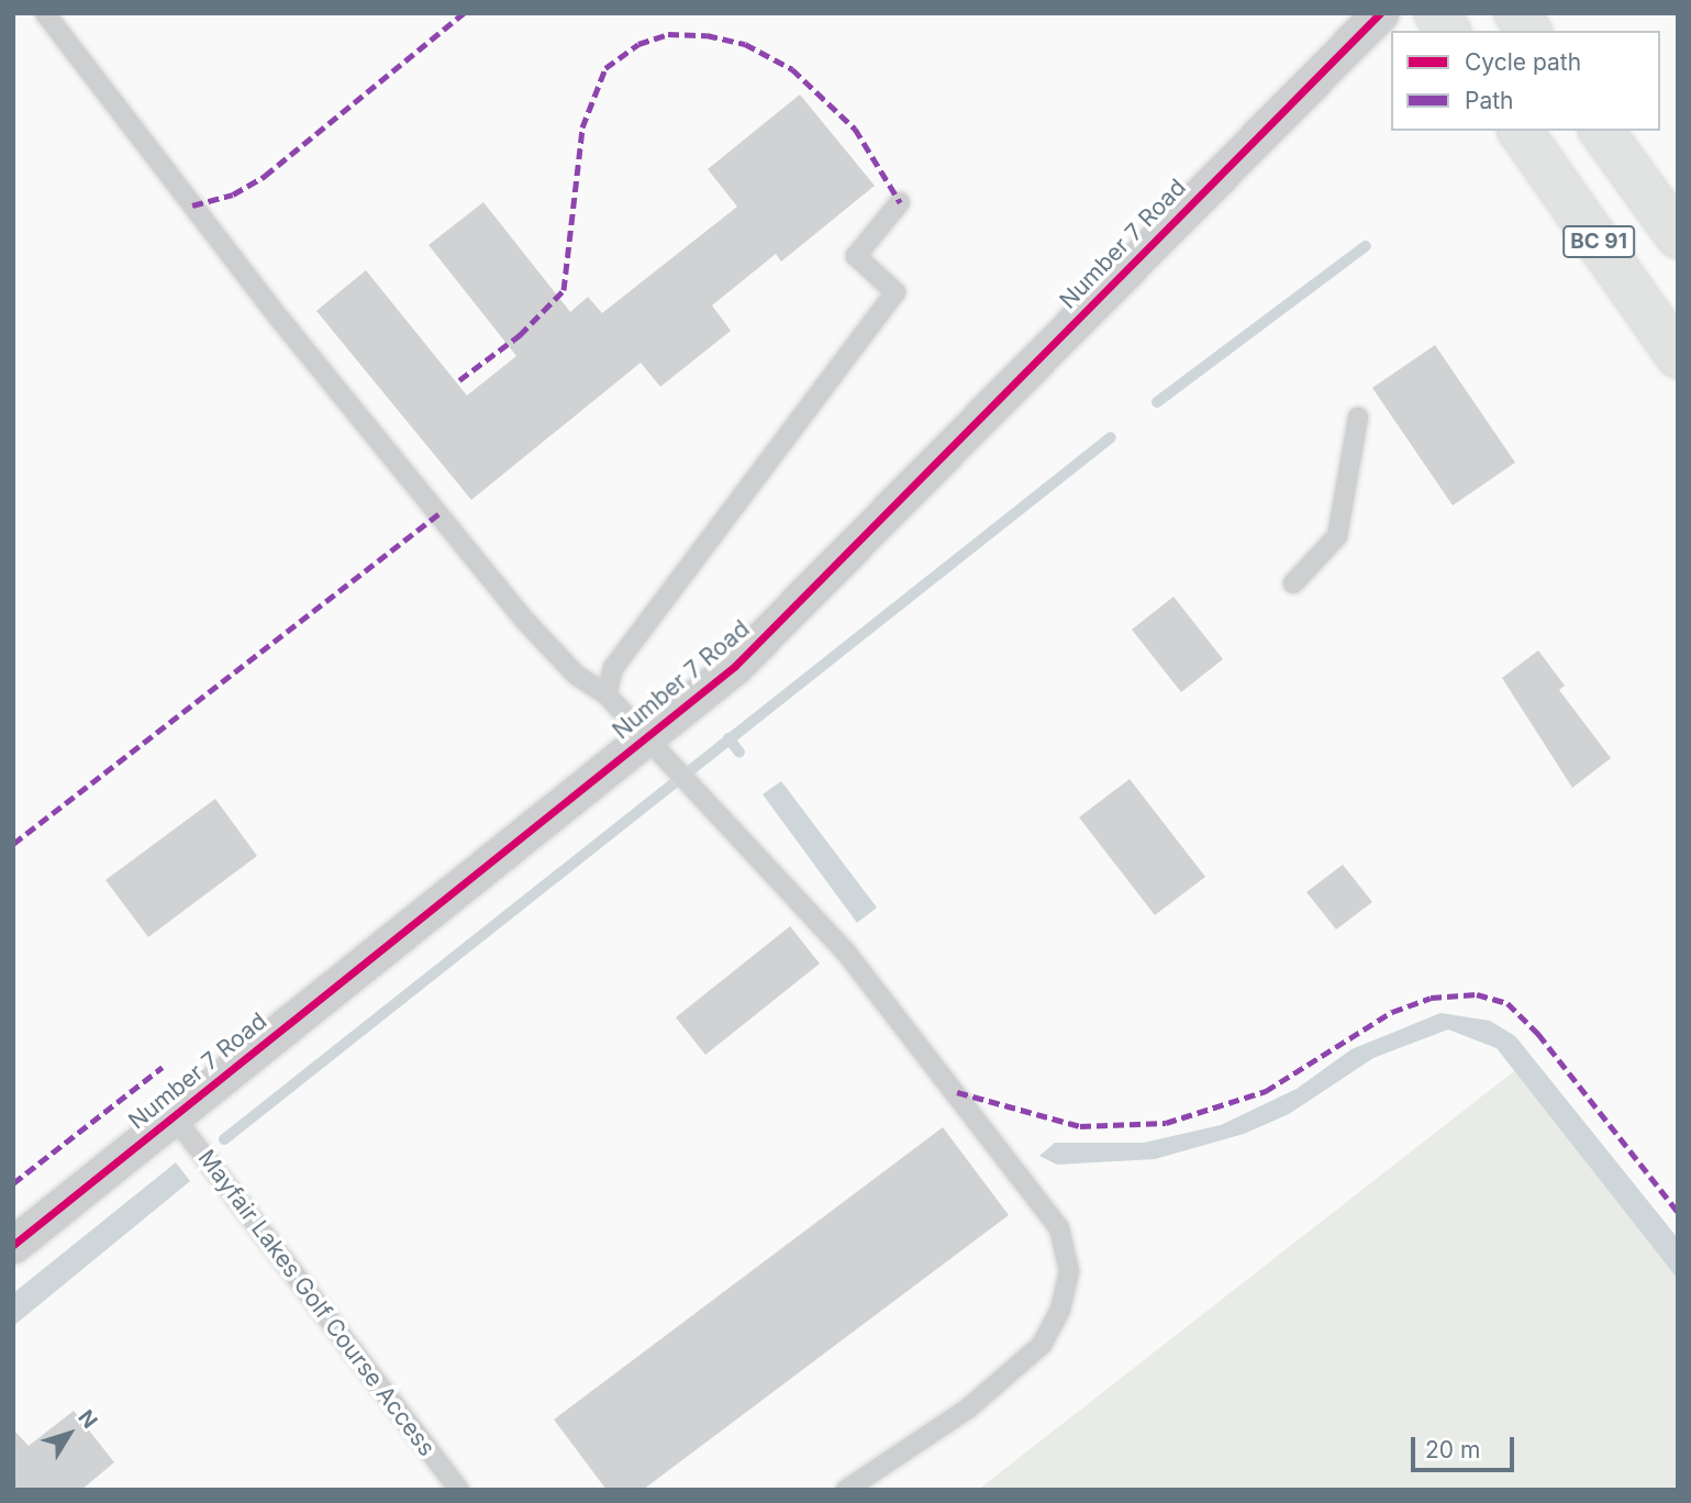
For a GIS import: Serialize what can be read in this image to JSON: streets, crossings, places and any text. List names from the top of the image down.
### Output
{
  "streets": {
    "highway": ["BC 91"],
    "street": ["Number 7 Road"],
    "lane": ["Mayfair Lakes Golf Course Access"]
  },
  "crossings": [
    ["Number 7 Road", "Mayfair Lakes Golf Course Access"]
  ],
  "legend": ["Cycle path", "Path"],
  "scale_bar": "20 m",
  "north": "top right"
}
